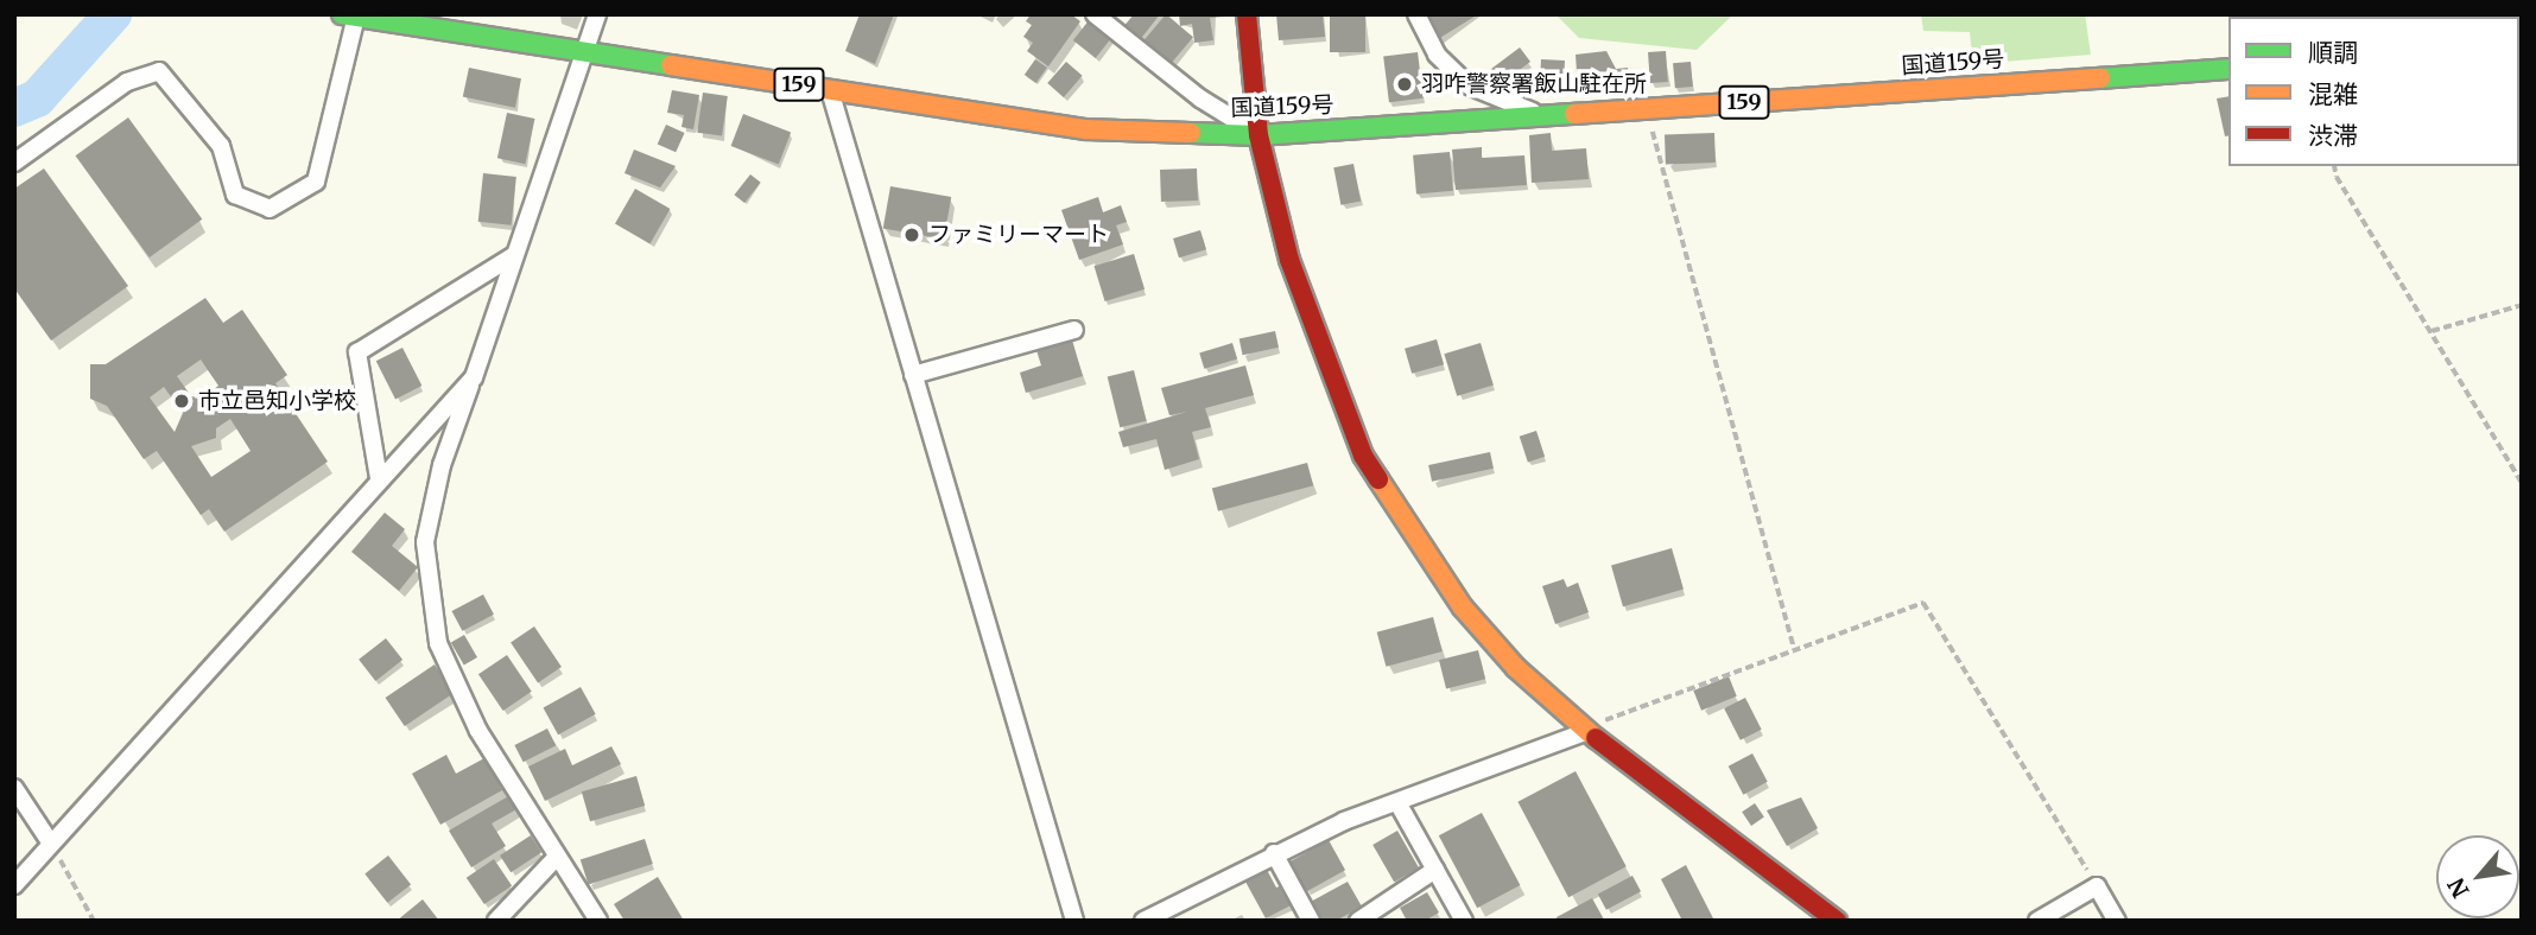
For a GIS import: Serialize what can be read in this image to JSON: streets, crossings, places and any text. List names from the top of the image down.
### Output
{
  "streets": {
    "main road": ["国道159号", "159"]
  },
  "places": ["羽咋警察署飯山駐在所", "ファミリーマート", "市立邑知小学校"],
  "legend": ["順調", "混雑", "渋滞"],
  "north": "bottom left"
}
